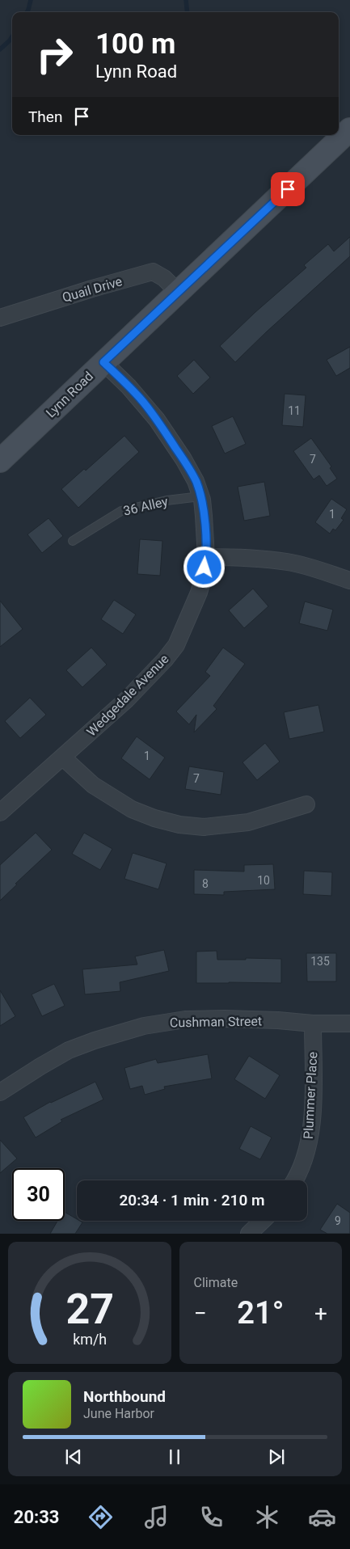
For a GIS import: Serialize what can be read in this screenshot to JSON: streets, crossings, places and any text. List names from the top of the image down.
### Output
{
  "streets": {
    "street": [
      "Quail Drive",
      "Lynn Road",
      "Wedgedale Avenue",
      "Cushman Street",
      "Plummer Place"
    ],
    "lane": ["36 Alley"]
  },
  "crossings": [
    ["Quail Drive", "Lynn Road"],
    ["Lynn Road", "Wedgedale Avenue"],
    ["36 Alley", "Wedgedale Avenue"],
    ["Cushman Street", "Plummer Place"]
  ],
  "house_numbers": [
    "11",
    "7",
    "1",
    "1",
    "7",
    "10",
    "8",
    "135",
    "9"
  ],
  "page": {
    "turn": ["100 m", "Lynn Road"],
    "then": "Then",
    "limit": "30",
    "trip": "20:34 · 1 min · 210 m",
    "tile": "Climate",
    "heat": ["−", "21°", "+"],
    "song": ["Northbound", "June Harbor"],
    "tabs": "20:33",
    "gauge": ["27", "km/h"]
  }
}
